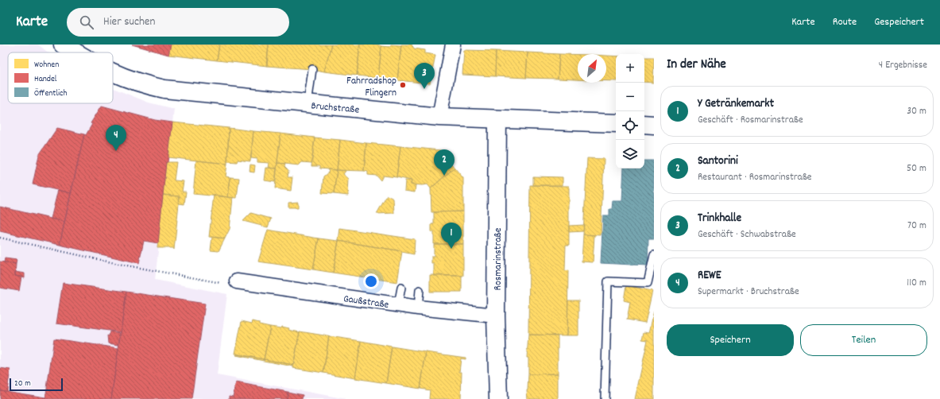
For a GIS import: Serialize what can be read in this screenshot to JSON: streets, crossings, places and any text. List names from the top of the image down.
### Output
{
  "streets": {
    "street": ["Bruchstraße", "Rosmarinstraße", "Gaußstraße"]
  },
  "crossings": [
    ["Bruchstraße", "Rosmarinstraße"],
    ["Rosmarinstraße", "Gaußstraße"]
  ],
  "places": ["Fahrradshop Flingern"],
  "legend": ["Wohnen", "Handel", "Öffentlich"],
  "scale_bar": "20 m",
  "north": "top right",
  "page": {
    "header": "Karte",
    "search": "Hier suchen",
    "nav": ["Karte", "Route", "Gespeichert"],
    "heading": ["In der Nähe", "4 Ergebnisse"],
    "map_buttons": ["+", "−"],
    "pins": [
      "3",
      "4",
      "2",
      "1"
    ],
    "list": [
      {
        "mark": "1",
        "name": "Y Getränkemarkt",
        "note": "Geschäft · Rosmarinstraße",
        "value": "30 m"
      },
      {
        "mark": "2",
        "name": "Santorini",
        "note": "Restaurant · Rosmarinstraße",
        "value": "50 m"
      },
      {
        "mark": "3",
        "name": "Trinkhalle",
        "note": "Geschäft · Schwabstraße",
        "value": "70 m"
      },
      {
        "mark": "4",
        "name": "REWE",
        "note": "Supermarkt · Bruchstraße",
        "value": "110 m"
      }
    ],
    "buttons": ["Speichern", "Teilen"],
    "scale": "20 m"
  }
}
